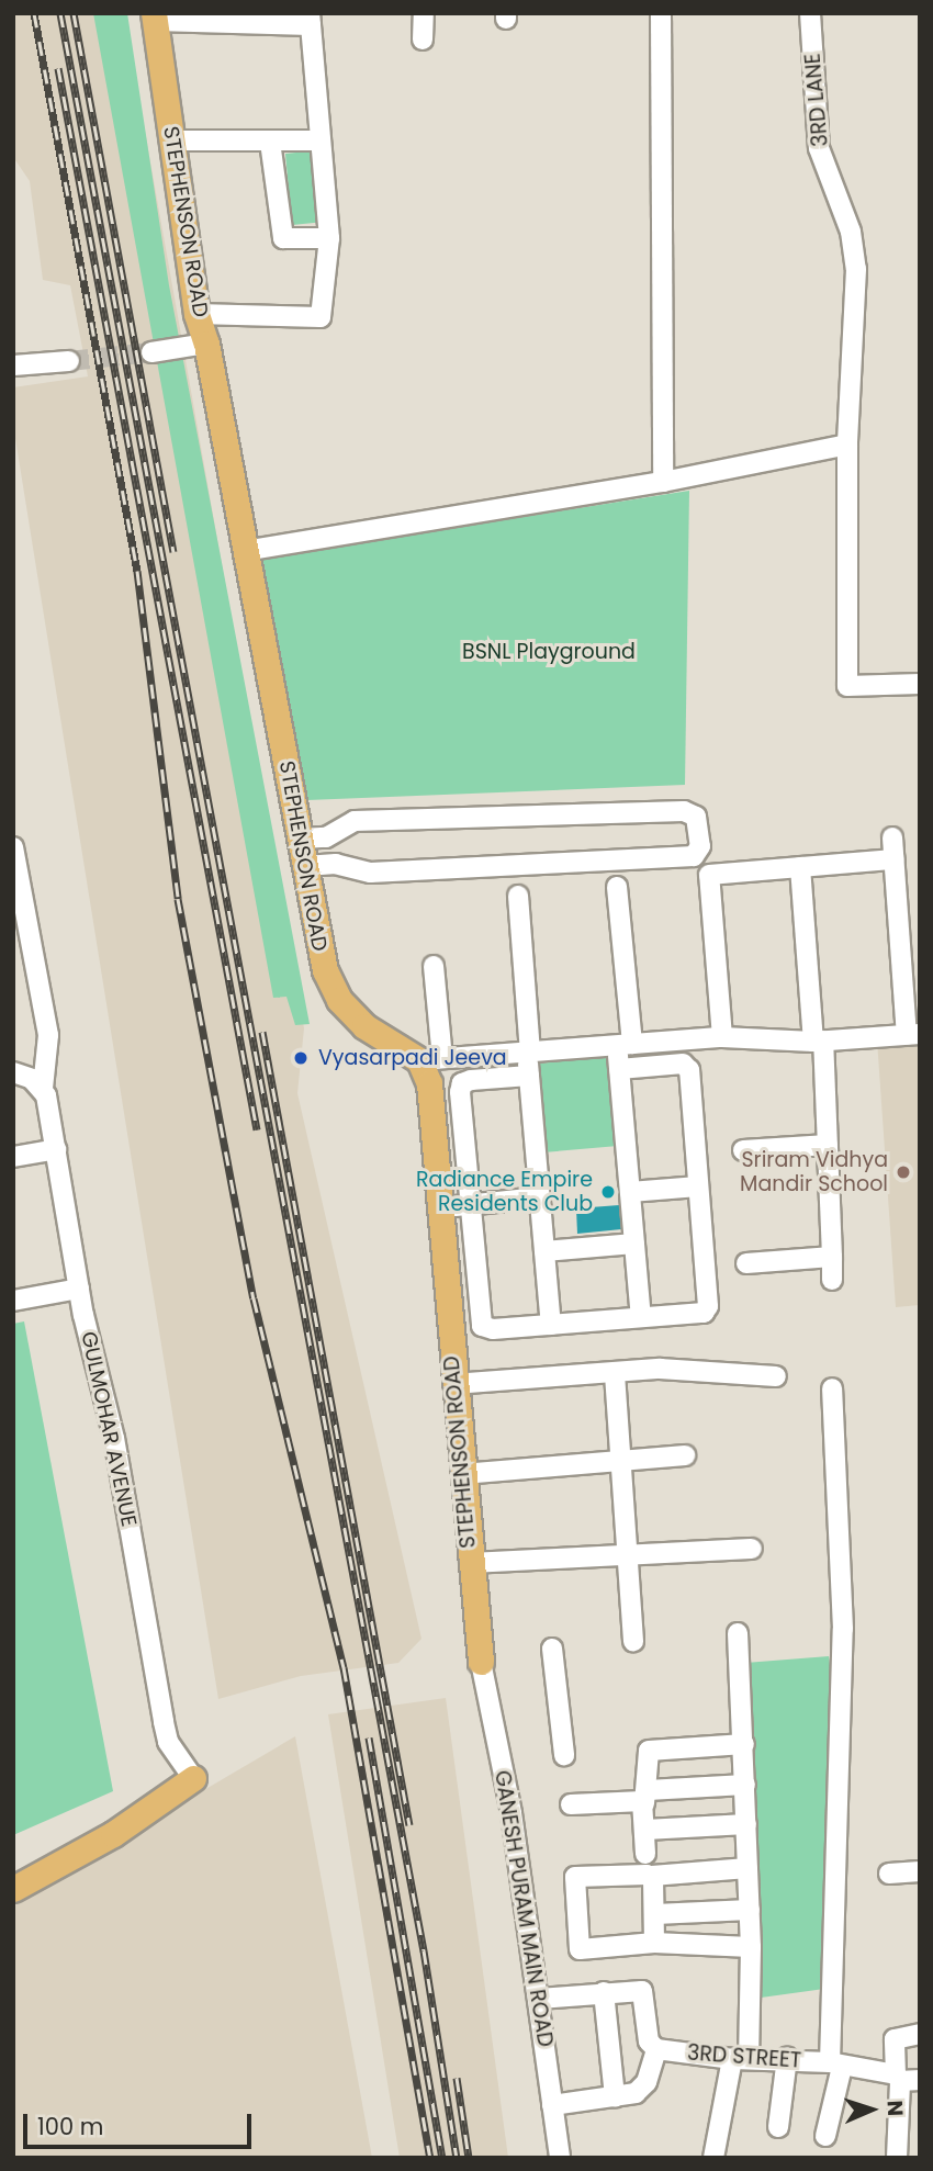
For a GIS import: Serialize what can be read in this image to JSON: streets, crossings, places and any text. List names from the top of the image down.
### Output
{
  "streets": {
    "main road": ["STEPHENSON ROAD"],
    "street": [
      "3RD LANE",
      "GULMOHAR AVENUE",
      "GANESH PURAM MAIN ROAD",
      "3RD STREET"
    ]
  },
  "crossings": [
    ["STEPHENSON ROAD", "GANESH PURAM MAIN ROAD"]
  ],
  "parks": ["BSNL Playground"],
  "places": ["Vyasarpadi Jeeva", "Sriram Vidhya Mandir School", "Radiance Empire Residents Club"],
  "scale_bar": "100 m",
  "north": "right"
}
